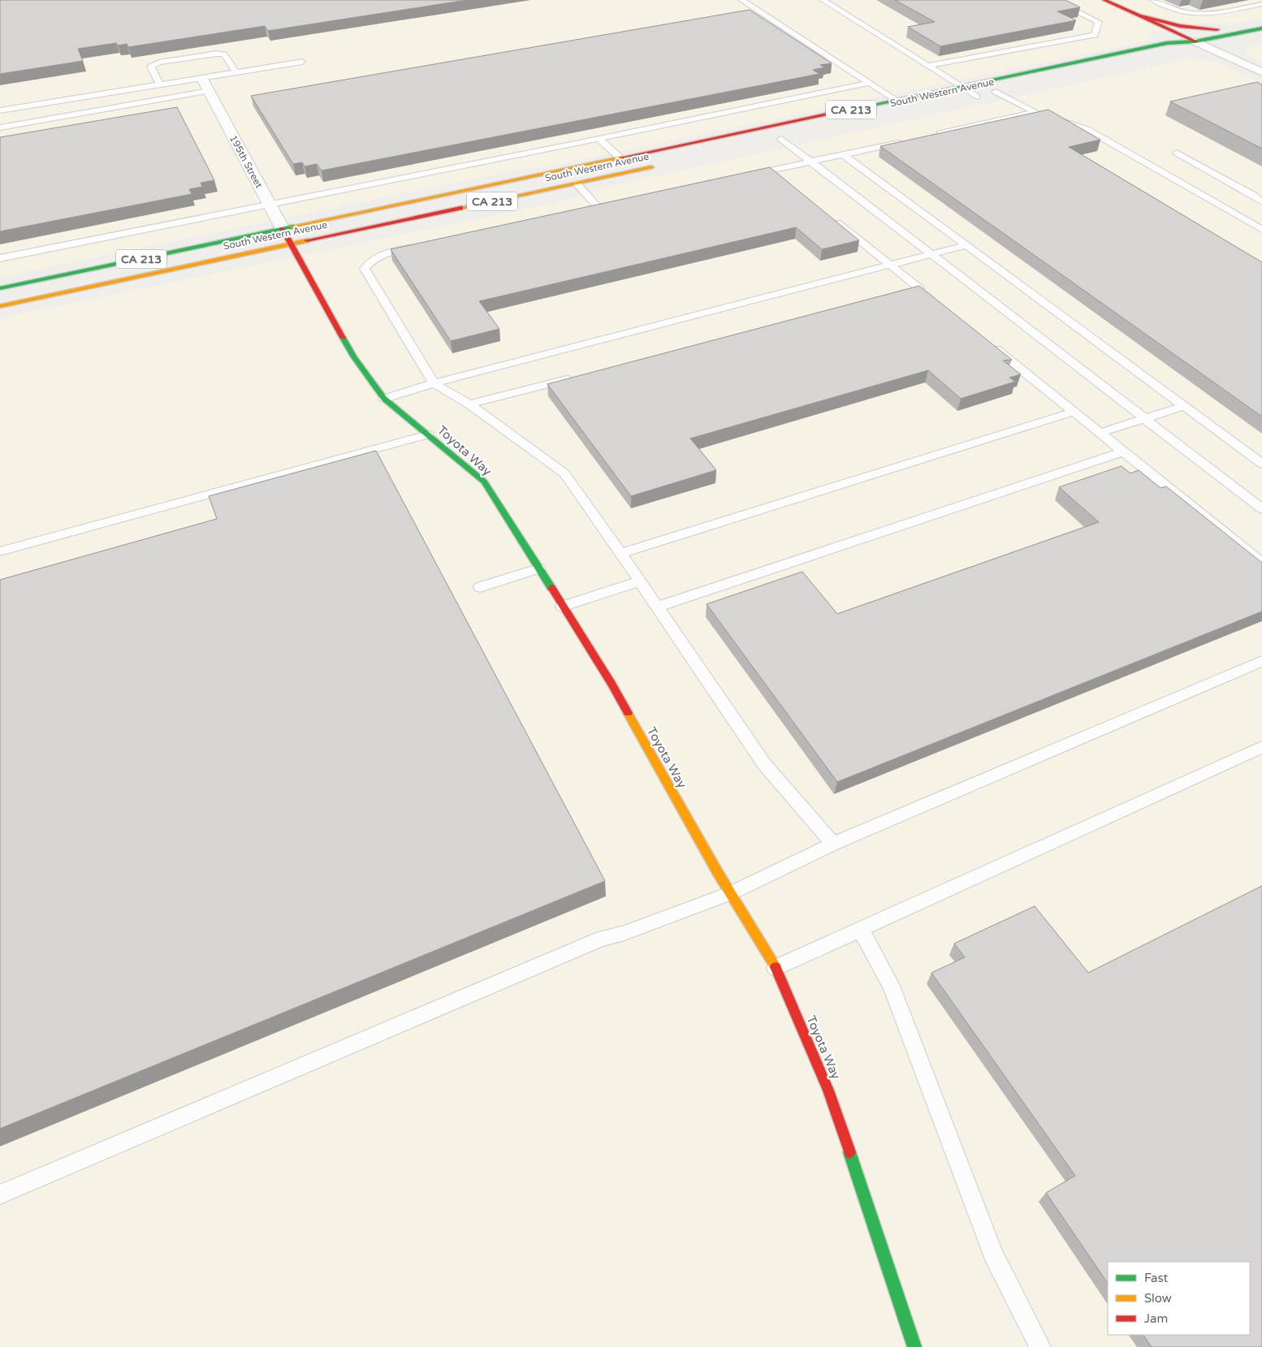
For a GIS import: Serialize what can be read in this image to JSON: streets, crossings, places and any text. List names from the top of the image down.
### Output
{
  "streets": {
    "main road": [
      "South Western Avenue",
      "CA 213",
      "195th Street",
      "Toyota Way"
    ]
  },
  "crossings": [
    ["South Western Avenue", "195th Street"],
    ["South Western Avenue", "Toyota Way"],
    ["195th Street", "Toyota Way"]
  ],
  "legend": ["Fast", "Slow", "Jam"]
}
